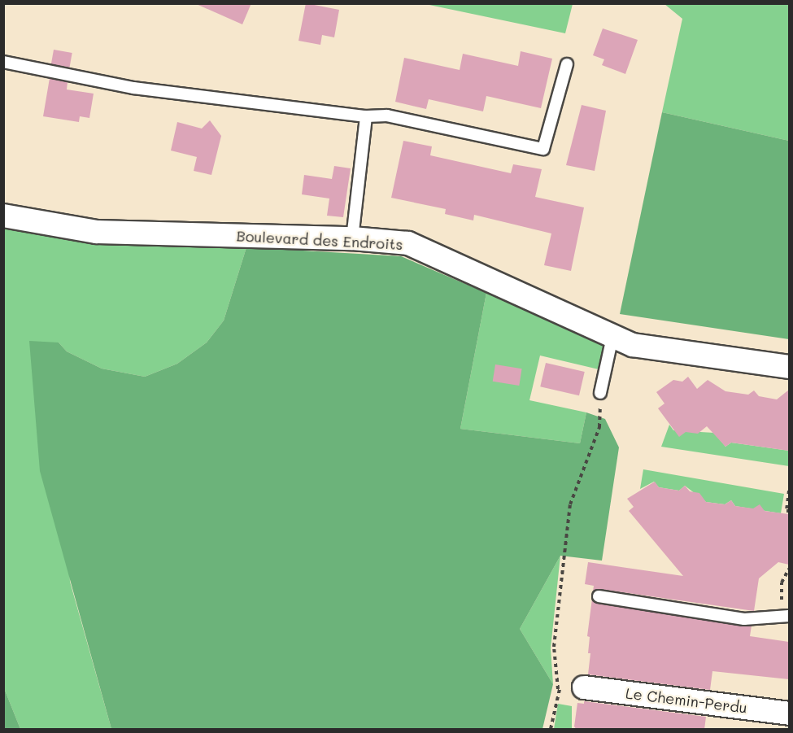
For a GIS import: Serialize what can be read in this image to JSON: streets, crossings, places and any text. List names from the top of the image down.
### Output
{
  "streets": {
    "street": ["Boulevard des Endroits", "Le Chemin-Perdu"]
  }
}
